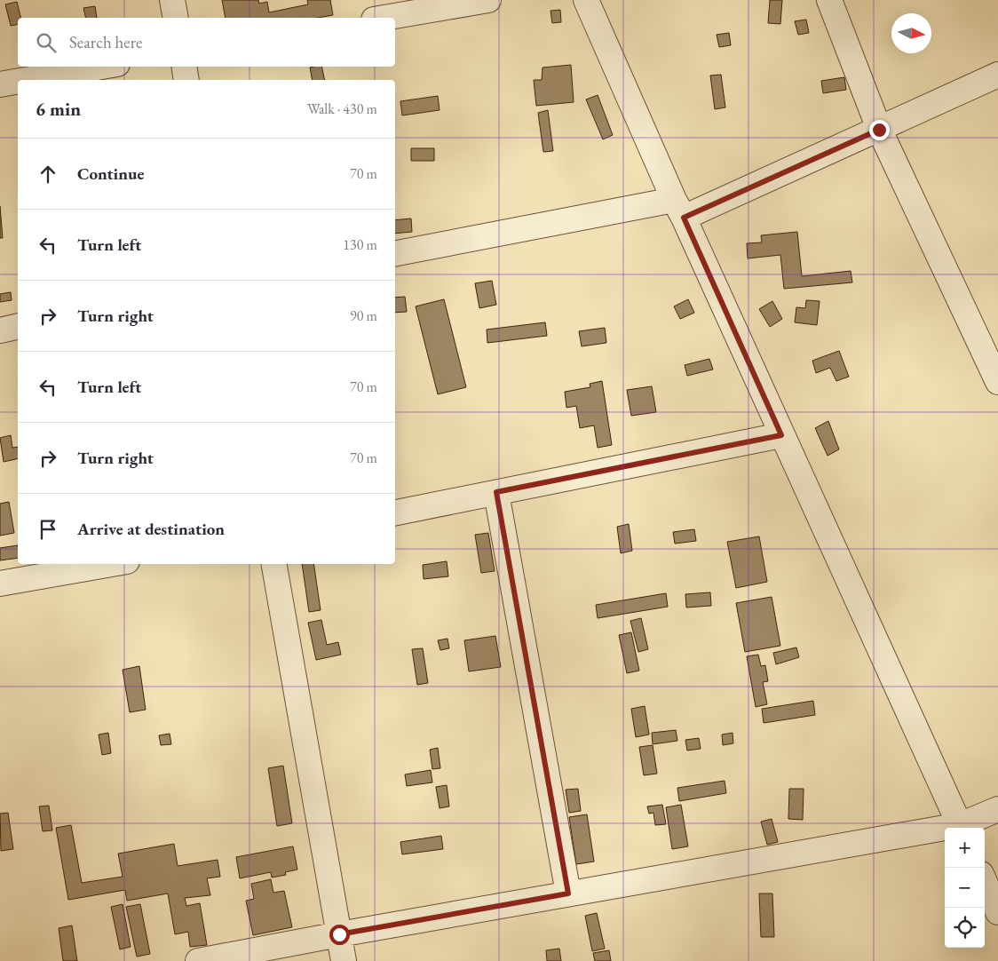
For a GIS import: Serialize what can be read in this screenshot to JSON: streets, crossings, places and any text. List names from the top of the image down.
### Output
{
  "north": "right",
  "page": {
    "search": "Search here",
    "heading": ["6 min", "Walk · 430 m"],
    "list": [
      ["Continue", "70 m"],
      ["Turn left", "130 m"],
      ["Turn right", "90 m"],
      ["Turn left", "70 m"],
      ["Turn right", "70 m"],
      "Arrive at destination"
    ],
    "map_buttons": ["+", "−"]
  }
}
